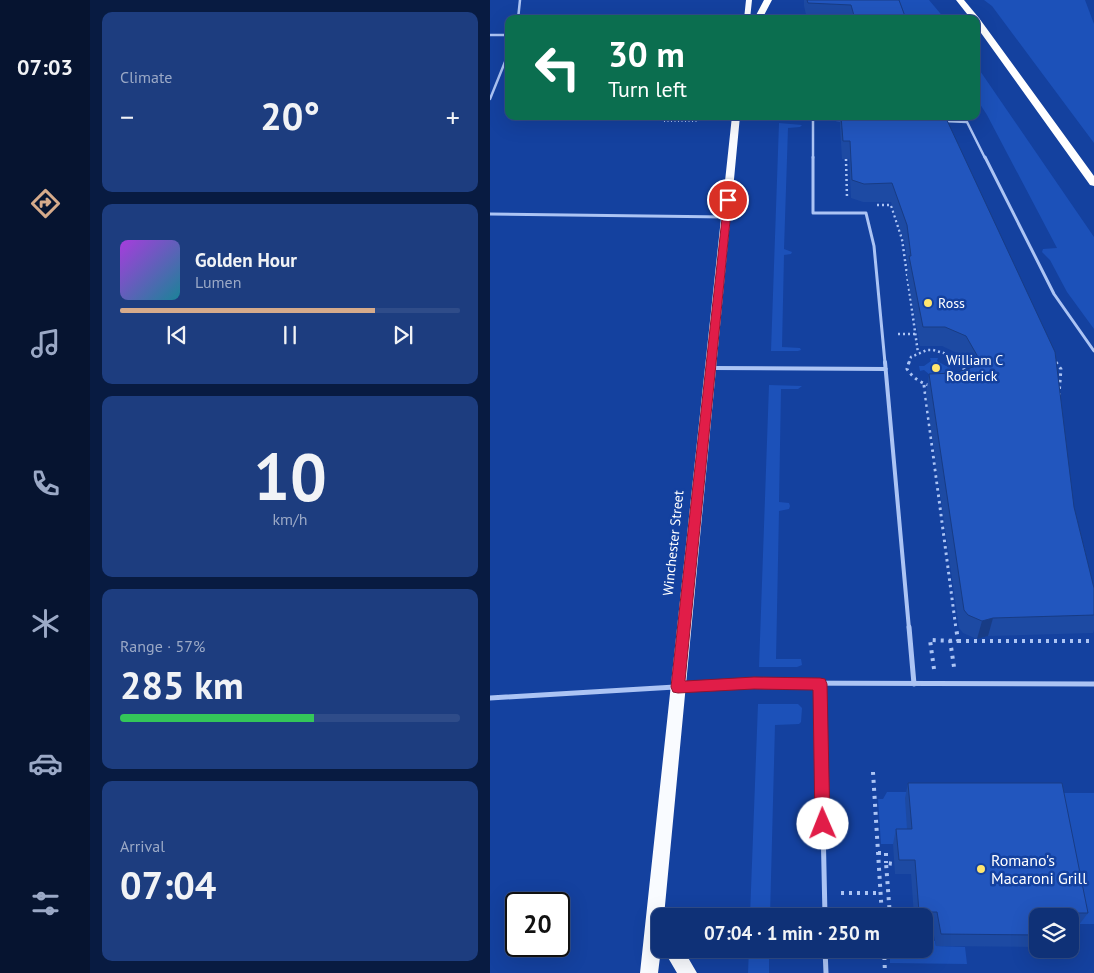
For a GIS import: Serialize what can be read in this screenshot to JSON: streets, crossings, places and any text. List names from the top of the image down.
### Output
{
  "streets": {
    "main road": ["Winchester Street"]
  },
  "places": ["Ross", "William C Roderick", "Romano's Macaroni Grill"],
  "page": {
    "tabs": "07:03",
    "tile": [
      "Climate",
      ["10", "km/h"],
      ["Range · 57%", "285 km"],
      ["Arrival", "07:04"]
    ],
    "turn": ["30 m", "Turn left"],
    "heat": ["−", "20°", "+"],
    "song": ["Golden Hour", "Lumen"],
    "limit": "20",
    "trip": "07:04 · 1 min · 250 m"
  }
}
